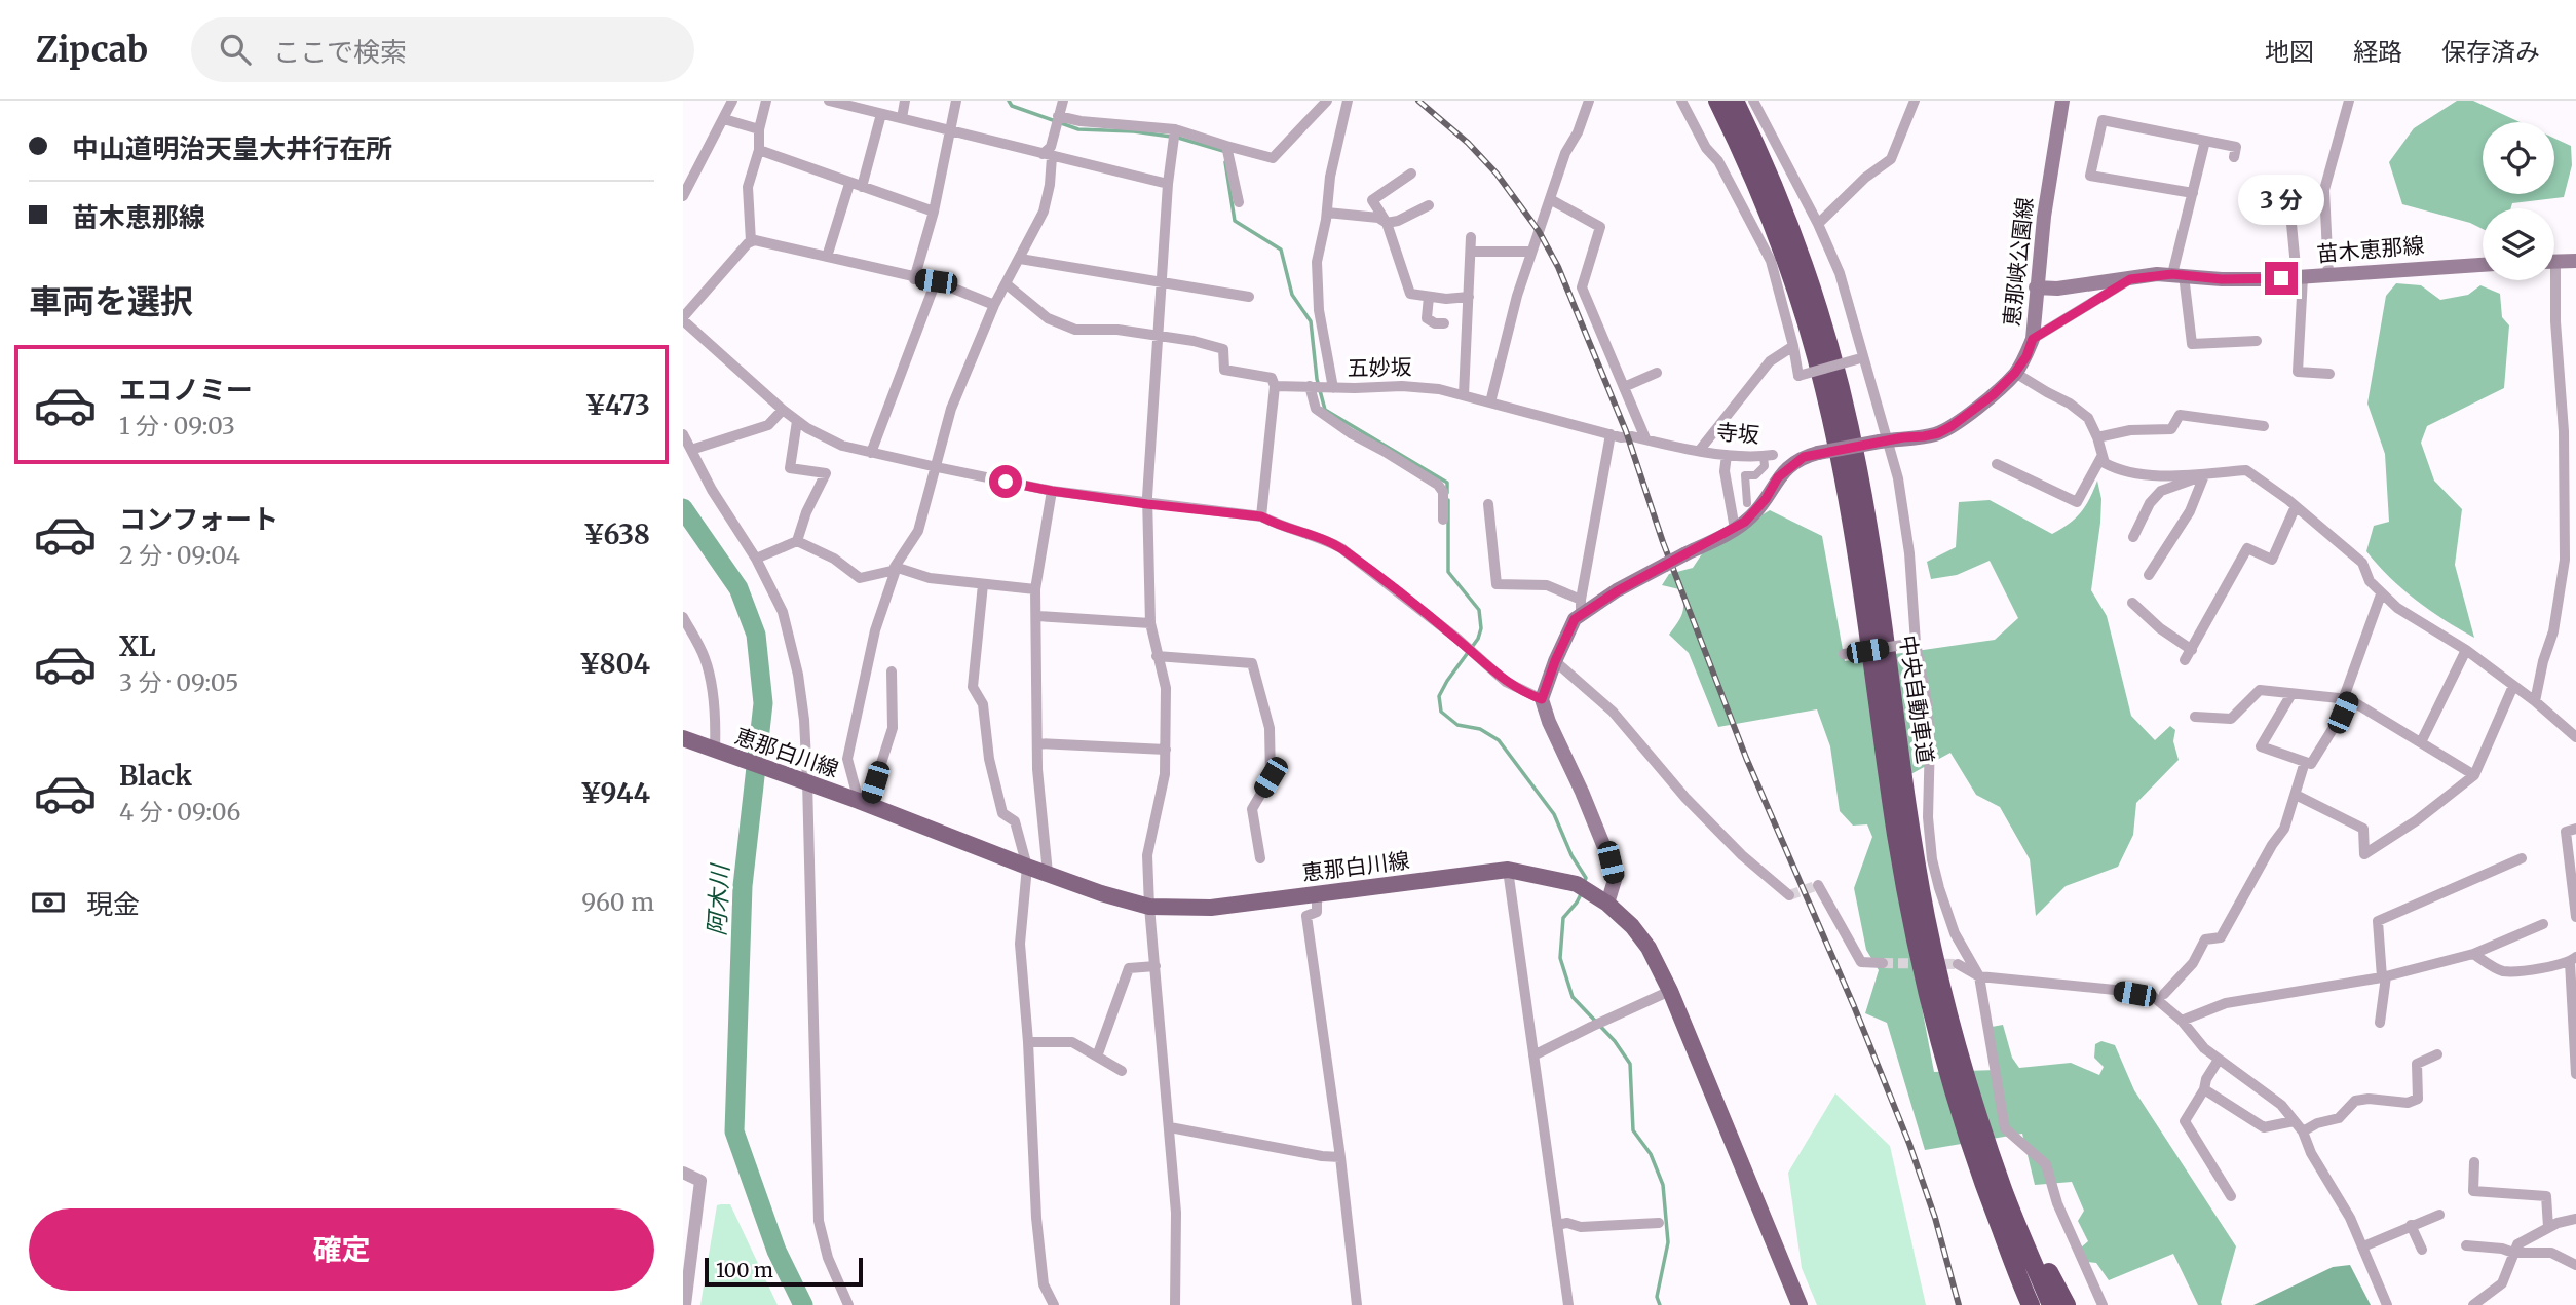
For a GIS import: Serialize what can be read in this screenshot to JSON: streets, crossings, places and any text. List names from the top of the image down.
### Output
{
  "streets": {
    "highway": ["中央自動車道"],
    "main road": ["苗木恵那線", "恵那峡公園線", "恵那白川線"],
    "street": ["五妙坂", "寺坂"]
  },
  "crossings": [
    ["苗木恵那線", "恵那峡公園線"],
    ["五妙坂", "寺坂"]
  ],
  "water": ["阿木川"],
  "scale_bar": "100 m",
  "page": {
    "header": "Zipcab",
    "search": "ここで検索",
    "nav": ["地図", "経路", "保存済み"],
    "banner": ["中山道明治天皇大井行在所", "苗木恵那線"],
    "bubble": "3 分",
    "heading": "車両を選択",
    "list": [
      {
        "name": "エコノミー",
        "note": "1 分 · 09:03",
        "value": "¥473"
      },
      {
        "name": "コンフォート",
        "note": "2 分 · 09:04",
        "value": "¥638"
      },
      {
        "name": "XL",
        "note": "3 分 · 09:05",
        "value": "¥804"
      },
      {
        "name": "Black",
        "note": "4 分 · 09:06",
        "value": "¥944"
      }
    ],
    "pay": ["現金", "960 m"],
    "buttons": "確定",
    "scale": "100 m"
  }
}
